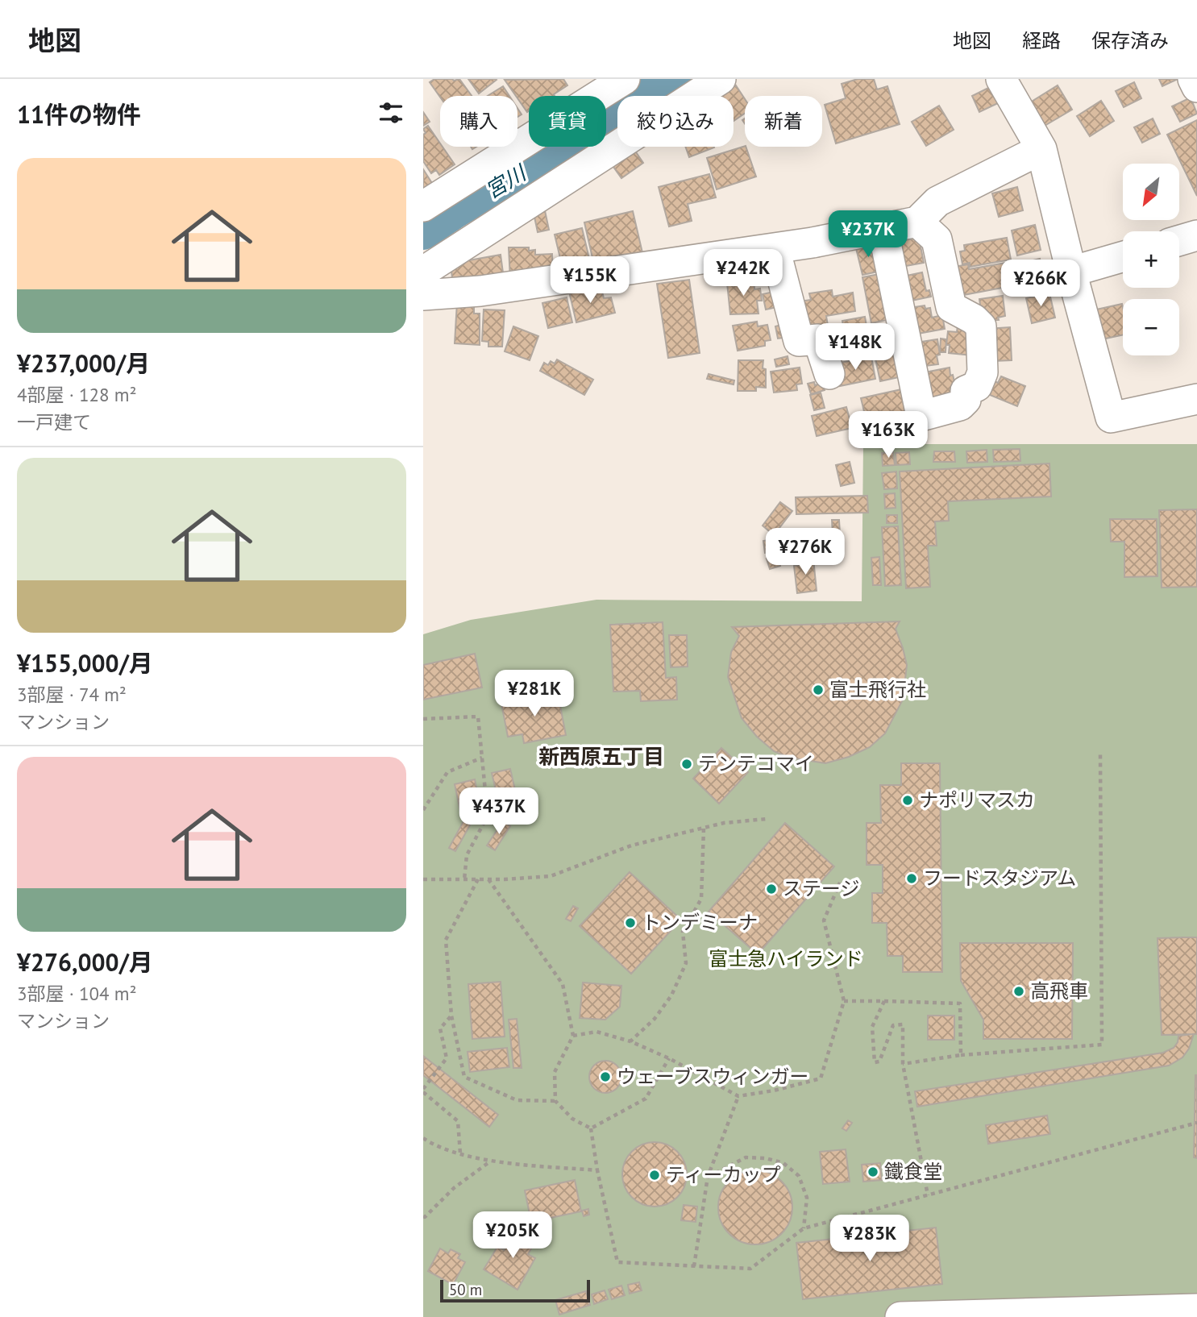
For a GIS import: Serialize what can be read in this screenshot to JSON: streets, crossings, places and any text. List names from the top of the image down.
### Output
{
  "districts": ["新西原五丁目"],
  "water": ["宮川"],
  "parks": ["富士急ハイランド"],
  "places": [
    "富士飛行社",
    "テンテコマイ",
    "ナポリマスカ",
    "フードスタジアム",
    "ステージ",
    "トンデミーナ",
    "高飛車",
    "ウェーブスウィンガー",
    "鐵食堂",
    "ティーカップ"
  ],
  "scale_bar": "50 m",
  "north": "bottom left",
  "page": {
    "header": "地図",
    "nav": ["地図", "経路", "保存済み"],
    "heading": "11件の物件",
    "chip": [
      "購入",
      "賃貸",
      "絞り込み",
      "新着"
    ],
    "list": [
      {
        "name": "¥237,000/月",
        "note": "4部屋 · 128 m² · 一戸建て"
      },
      {
        "name": "¥155,000/月",
        "note": "3部屋 · 74 m² · マンション"
      },
      {
        "name": "¥276,000/月",
        "note": "3部屋 · 104 m² · マンション"
      }
    ],
    "map_buttons": ["+", "−"],
    "price": [
      "¥237K",
      "¥242K",
      "¥155K",
      "¥266K",
      "¥148K",
      "¥163K",
      "¥276K",
      "¥281K",
      "¥437K",
      "¥205K",
      "¥283K"
    ],
    "scale": "50 m"
  }
}
